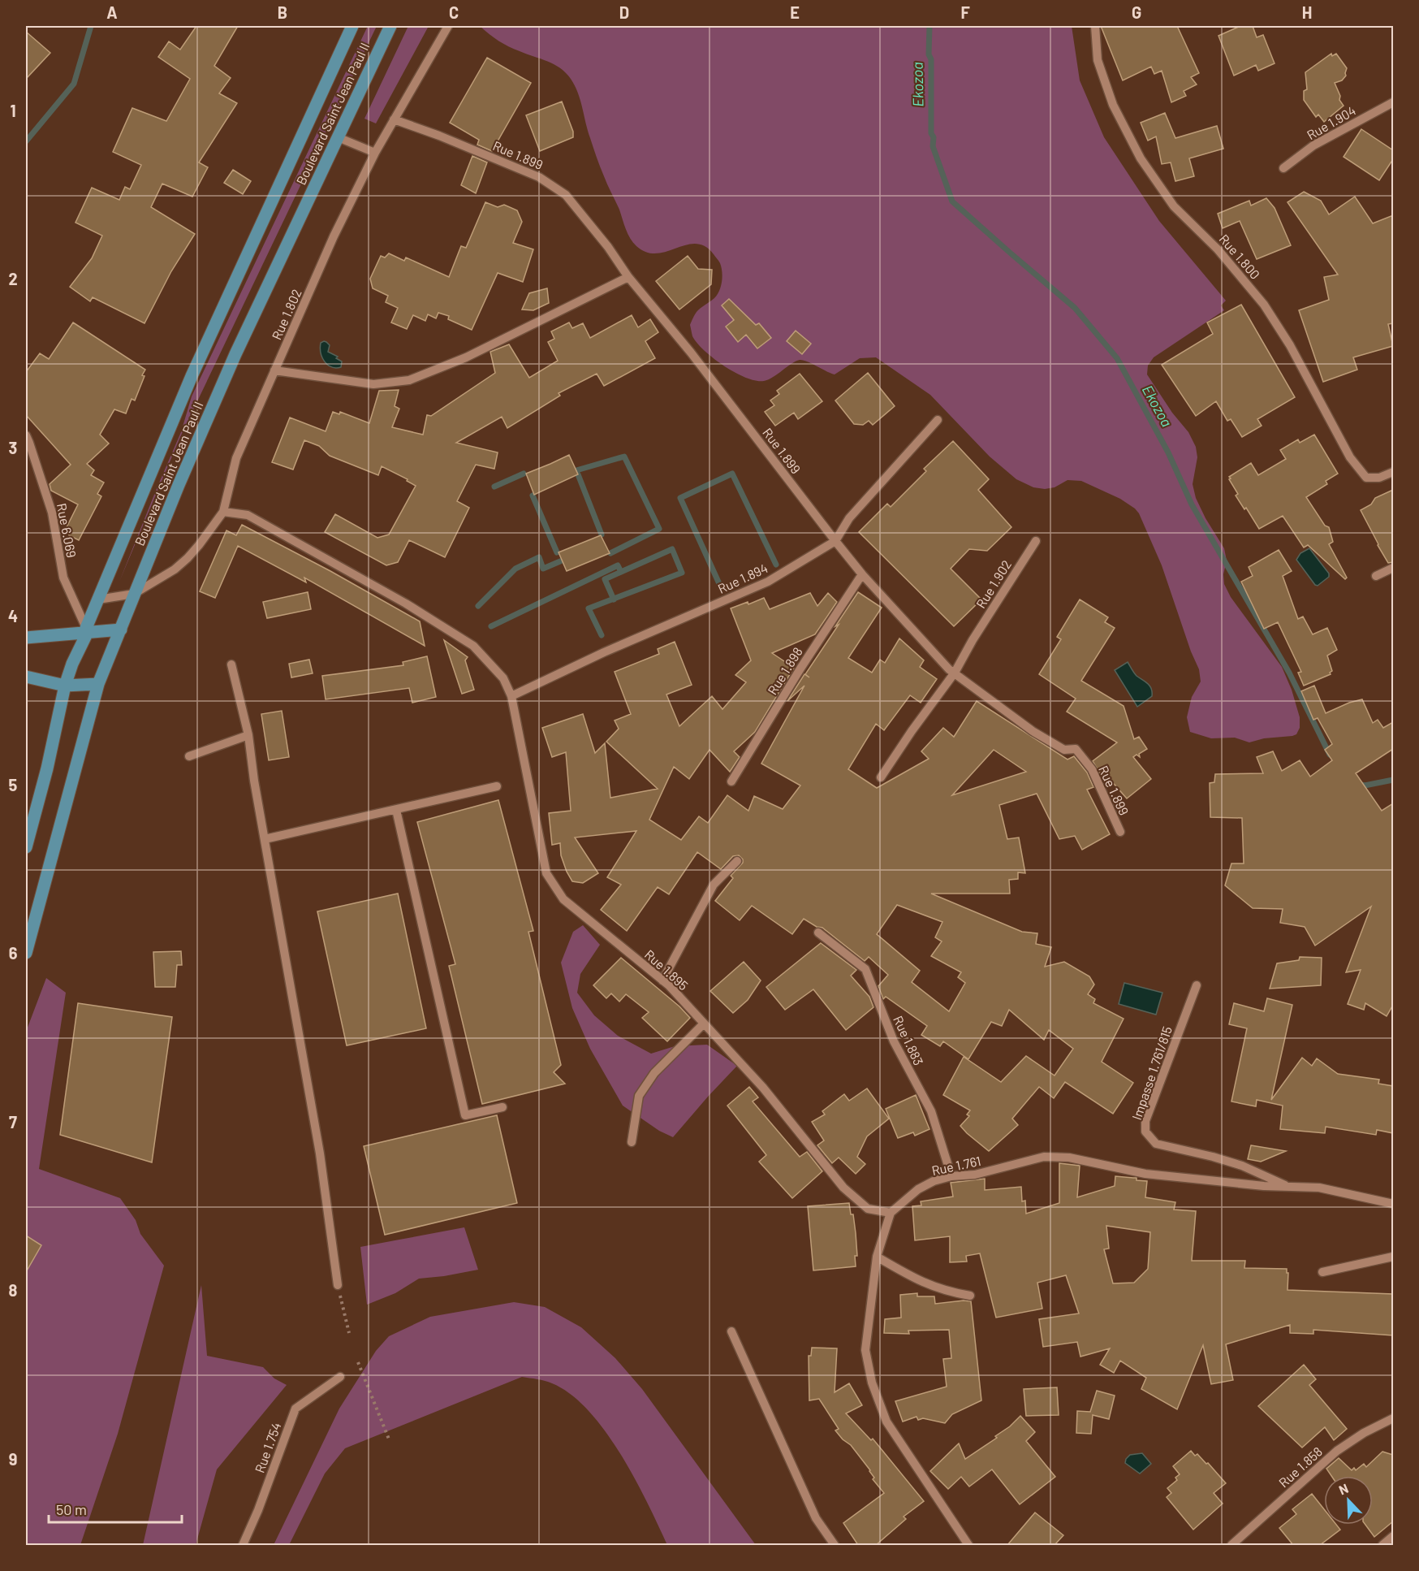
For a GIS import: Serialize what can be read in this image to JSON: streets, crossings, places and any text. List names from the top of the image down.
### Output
{
  "streets": {
    "main road": ["Boulevard Saint Jean Paul II"],
    "street": [
      "Rue 1.904",
      "Rue 1.899",
      "Rue 1.800",
      "Rue 1.802",
      "Rue 6.069",
      "Rue 1.894",
      "Rue 1.902",
      "Rue 1.898",
      "Rue 1.895",
      "Rue 1.883",
      "Impasse 1.761/815",
      "Rue 1.761",
      "Rue 1.754",
      "Rue 1.858"
    ]
  },
  "crossings": [
    ["Boulevard Saint Jean Paul II", "Rue 1.802"],
    ["Boulevard Saint Jean Paul II", "Rue 6.069"],
    ["Rue 1.899", "Rue 1.802"],
    ["Rue 1.899", "Rue 1.894"],
    ["Rue 1.899", "Rue 1.902"],
    ["Rue 1.899", "Rue 1.898"],
    ["Rue 1.802", "Rue 1.895"],
    ["Rue 1.894", "Rue 1.895"],
    ["Rue 1.895", "Rue 1.761"],
    ["Rue 1.883", "Rue 1.761"],
    ["Impasse 1.761/815", "Rue 1.761"]
  ],
  "water": ["Ekozoa"],
  "scale_bar": "50 m",
  "north": "top left",
  "grid": {
    "columns": [
      "A",
      "B",
      "C",
      "D",
      "E",
      "F",
      "G",
      "H"
    ],
    "rows": [
      "1",
      "2",
      "3",
      "4",
      "5",
      "6",
      "7",
      "8",
      "9"
    ]
  }
}
